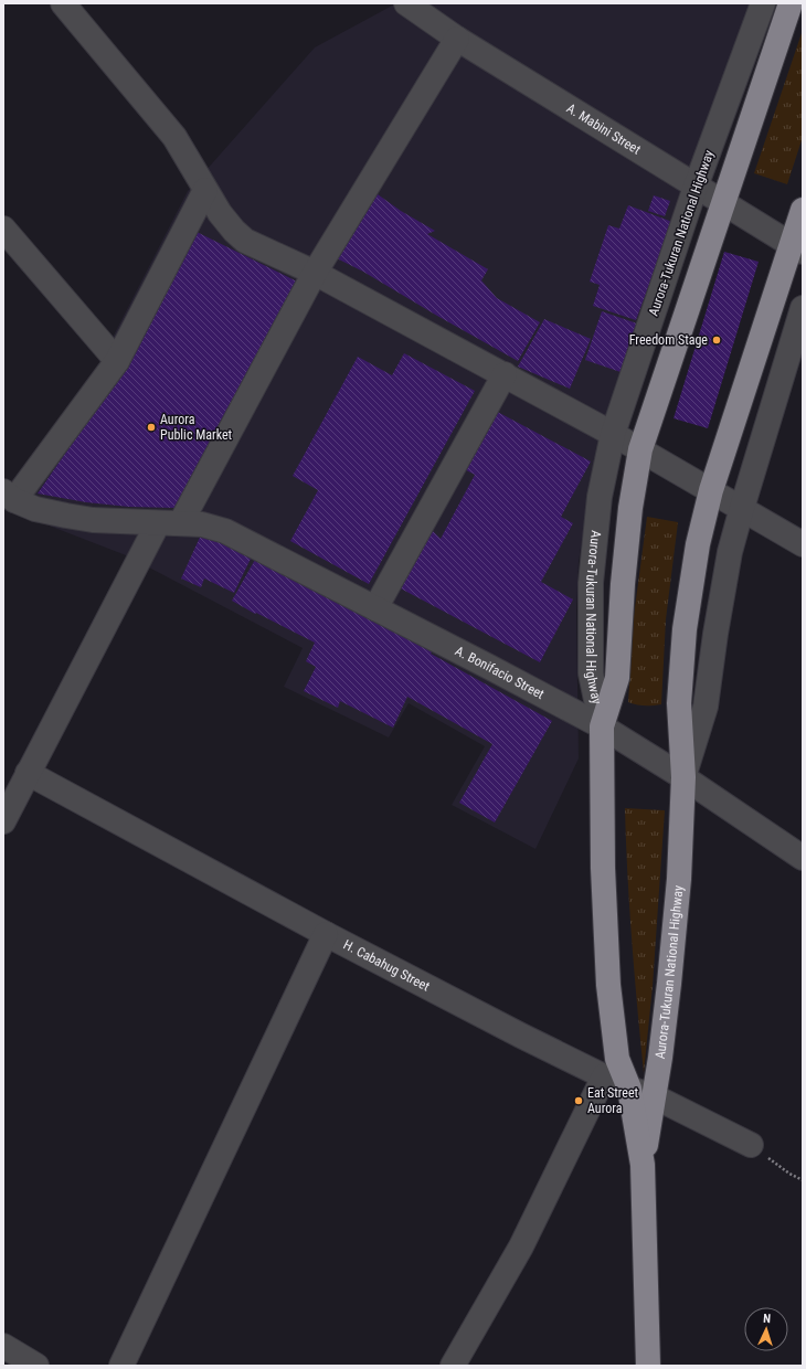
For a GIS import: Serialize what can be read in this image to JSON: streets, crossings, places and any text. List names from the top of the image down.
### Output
{
  "streets": {
    "highway": ["Aurora-Tukuran National Highway"],
    "street": ["A. Mabini Street", "A. Bonifacio Street", "H. Cabahug Street"]
  },
  "crossings": [
    ["A. Mabini Street", "Aurora-Tukuran National Highway"],
    ["Aurora-Tukuran National Highway", "A. Bonifacio Street"],
    ["Aurora-Tukuran National Highway", "H. Cabahug Street"]
  ],
  "places": ["Freedom Stage", "Aurora Public Market", "Eat Street Aurora"],
  "north": "top"
}
